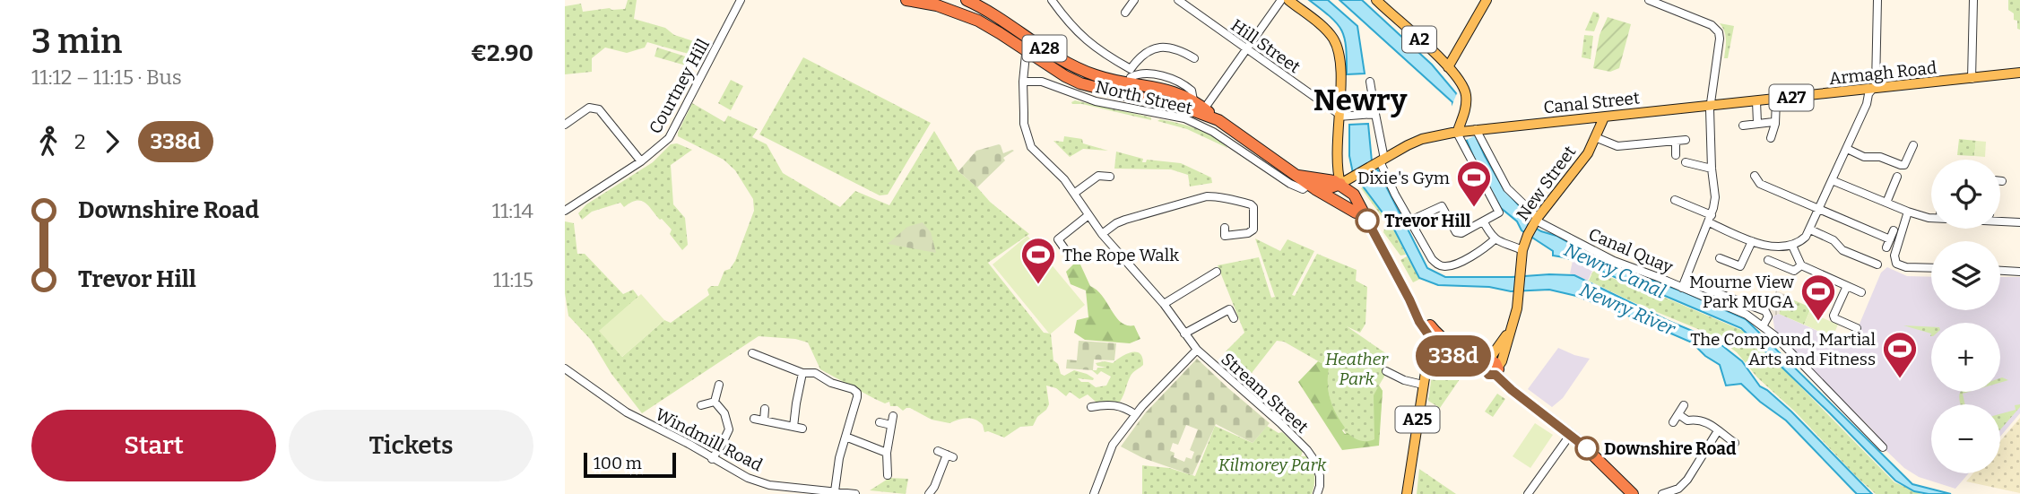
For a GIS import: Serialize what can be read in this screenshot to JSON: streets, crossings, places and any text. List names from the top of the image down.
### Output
{
  "streets": {
    "highway": ["A28"],
    "main road": [
      "A2",
      "Armagh Road",
      "A27",
      "Canal Street",
      "New Street",
      "A25"
    ],
    "street": [
      "Hill Street",
      "Courtney Hill",
      "North Street",
      "Canal Quay",
      "Stream Street",
      "Windmill Road"
    ]
  },
  "crossings": [
    ["A2", "Canal Street"],
    ["A2", "Canal Quay"],
    ["A28", "North Street"],
    ["A28", "Canal Street"],
    ["A28", "New Street"],
    ["A28", "Stream Street"],
    ["A28", "A25"],
    ["Armagh Road", "Canal Street"],
    ["North Street", "Stream Street"],
    ["Canal Street", "New Street"],
    ["Canal Street", "Canal Quay"],
    ["New Street", "Canal Quay"]
  ],
  "districts": ["Newry"],
  "water": ["Newry Canal", "Newry River"],
  "parks": ["Heather Park", "Kilmorey Park"],
  "places": {
    "sports": [
      "Dixie's Gym",
      "The Rope Walk",
      "Mourne View Park MUGA",
      "The Compound, Martial Arts and Fitness"
    ],
    "other": ["Trevor Hill", "Downshire Road"]
  },
  "lines": ["bus line 338d"],
  "scale_bar": "100 m",
  "page": {
    "heading": ["3 min", "11:12 – 11:15 · Bus", "€2.90"],
    "on_map": "338d",
    "legs": ["2", "338d"],
    "map_buttons": ["+", "−"],
    "list": [
      {
        "name": "Downshire Road",
        "value": "11:14"
      },
      {
        "name": "Trevor Hill",
        "value": "11:15"
      }
    ],
    "buttons": ["Start", "Tickets"],
    "scale": "100 m"
  }
}
